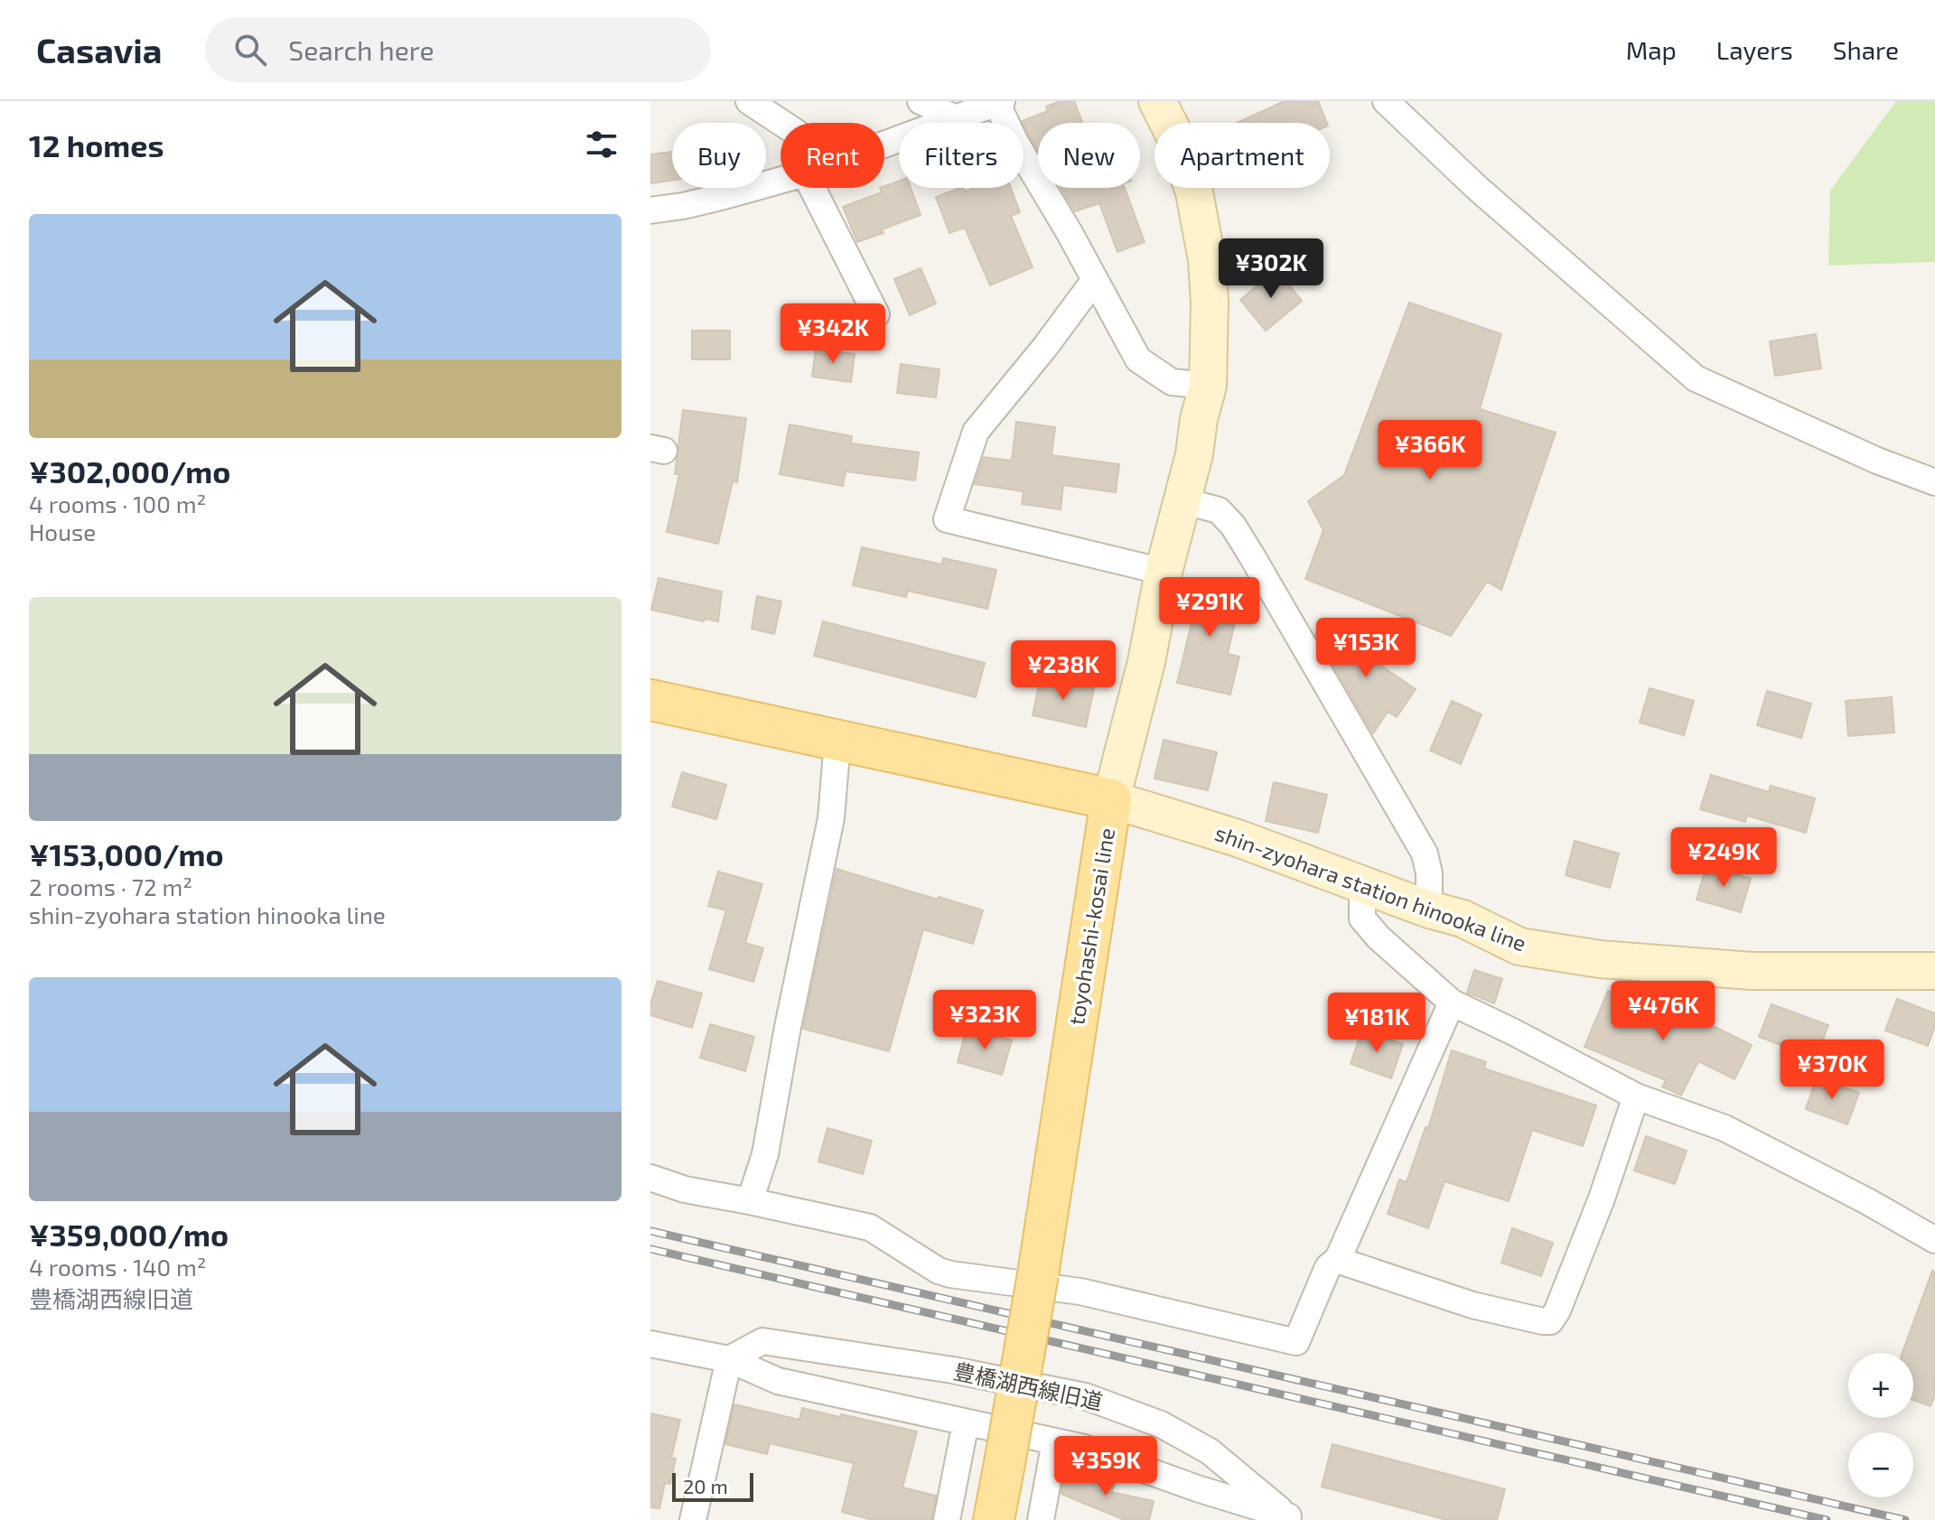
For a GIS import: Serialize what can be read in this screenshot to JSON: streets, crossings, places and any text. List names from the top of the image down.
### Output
{
  "streets": {
    "main road": ["shin-zyohara station hinooka line", "toyohashi-kosai line"],
    "street": ["豊橋湖西線旧道"]
  },
  "crossings": [
    ["shin-zyohara station hinooka line", "toyohashi-kosai line"]
  ],
  "scale_bar": "20 m",
  "page": {
    "header": "Casavia",
    "search": "Search here",
    "nav": ["Map", "Layers", "Share"],
    "heading": "12 homes",
    "chip": [
      "Buy",
      "Rent",
      "Filters",
      "New",
      "Apartment"
    ],
    "list": [
      {
        "name": "¥302,000/mo",
        "note": "4 rooms · 100 m² · House"
      },
      {
        "name": "¥153,000/mo",
        "note": "2 rooms · 72 m² · shin-zyohara station hinooka line"
      },
      {
        "name": "¥359,000/mo",
        "note": "4 rooms · 140 m² · 豊橋湖西線旧道"
      }
    ],
    "price": [
      "¥302K",
      "¥342K",
      "¥366K",
      "¥291K",
      "¥153K",
      "¥238K",
      "¥249K",
      "¥476K",
      "¥323K",
      "¥181K",
      "¥370K",
      "¥359K"
    ],
    "map_buttons": ["+", "−"],
    "scale": "20 m"
  }
}
